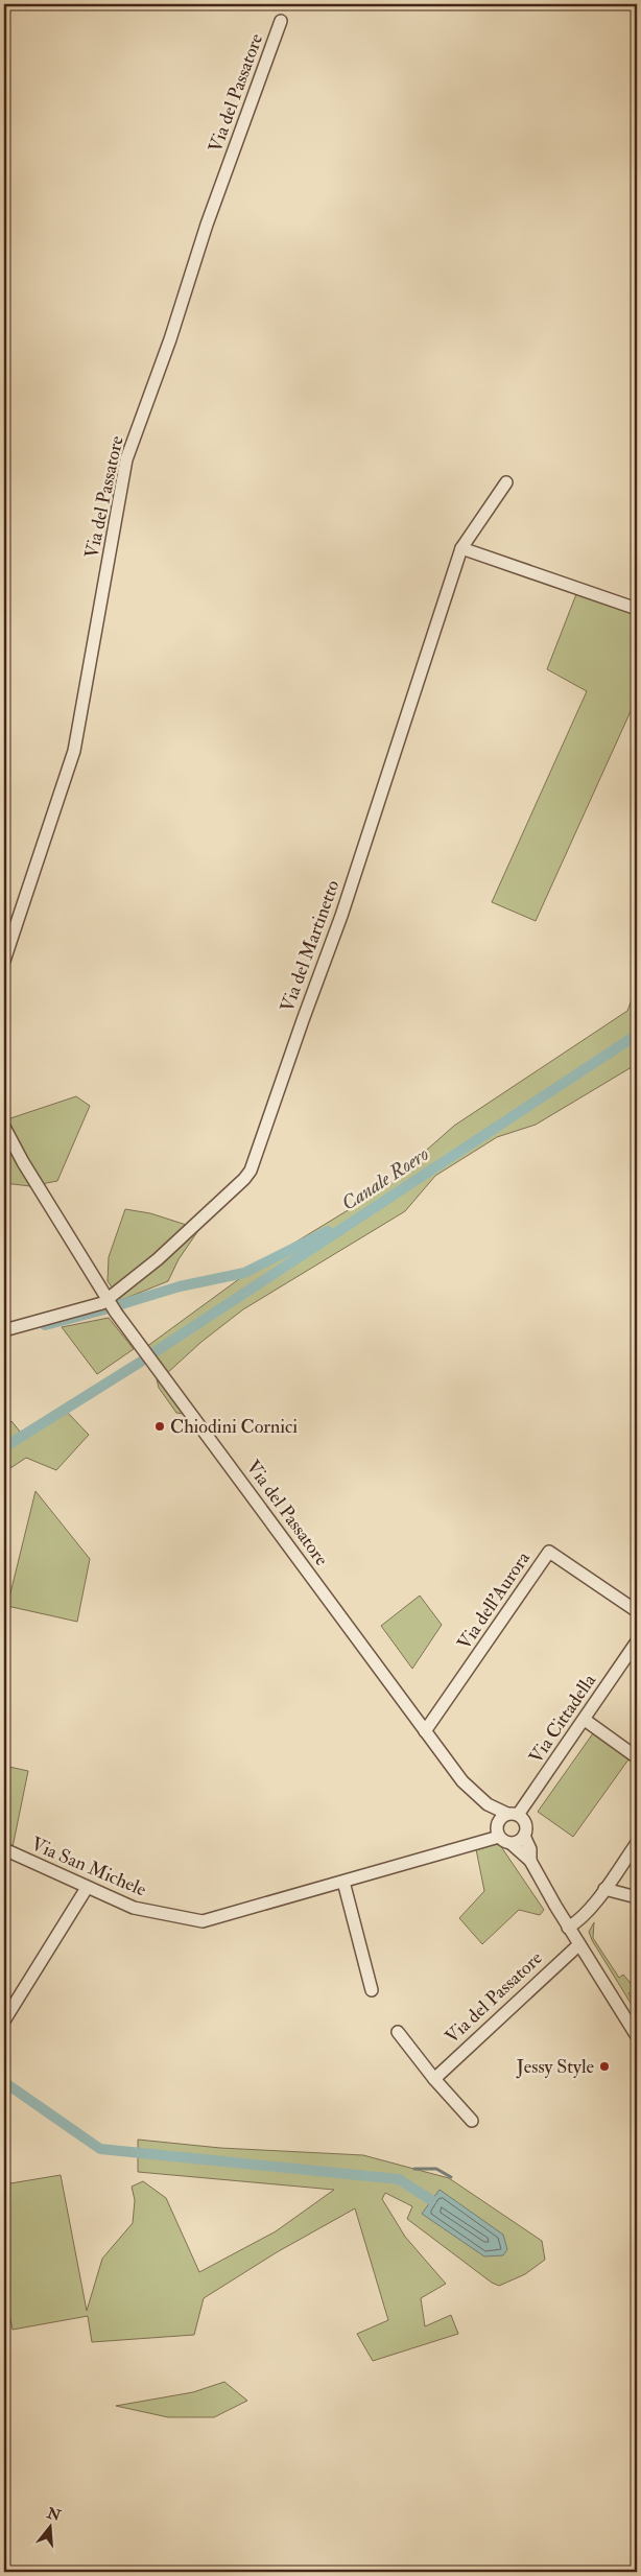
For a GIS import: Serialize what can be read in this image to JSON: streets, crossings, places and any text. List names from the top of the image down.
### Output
{
  "streets": {
    "street": [
      "Via del Passatore",
      "Via del Martinetto",
      "Via dell'Aurora",
      "Via Cittadella",
      "Via San Michele"
    ]
  },
  "crossings": [
    ["Via del Passatore", "Via del Martinetto"],
    ["Via del Passatore", "Via dell'Aurora"],
    ["Via del Passatore", "Via Cittadella"],
    ["Via del Passatore", "Via San Michele"],
    ["Via Cittadella", "Via San Michele"]
  ],
  "water": ["Canale Roero"],
  "places": ["Chiodini Cornici", "Jessy Style"],
  "north": "top"
}
